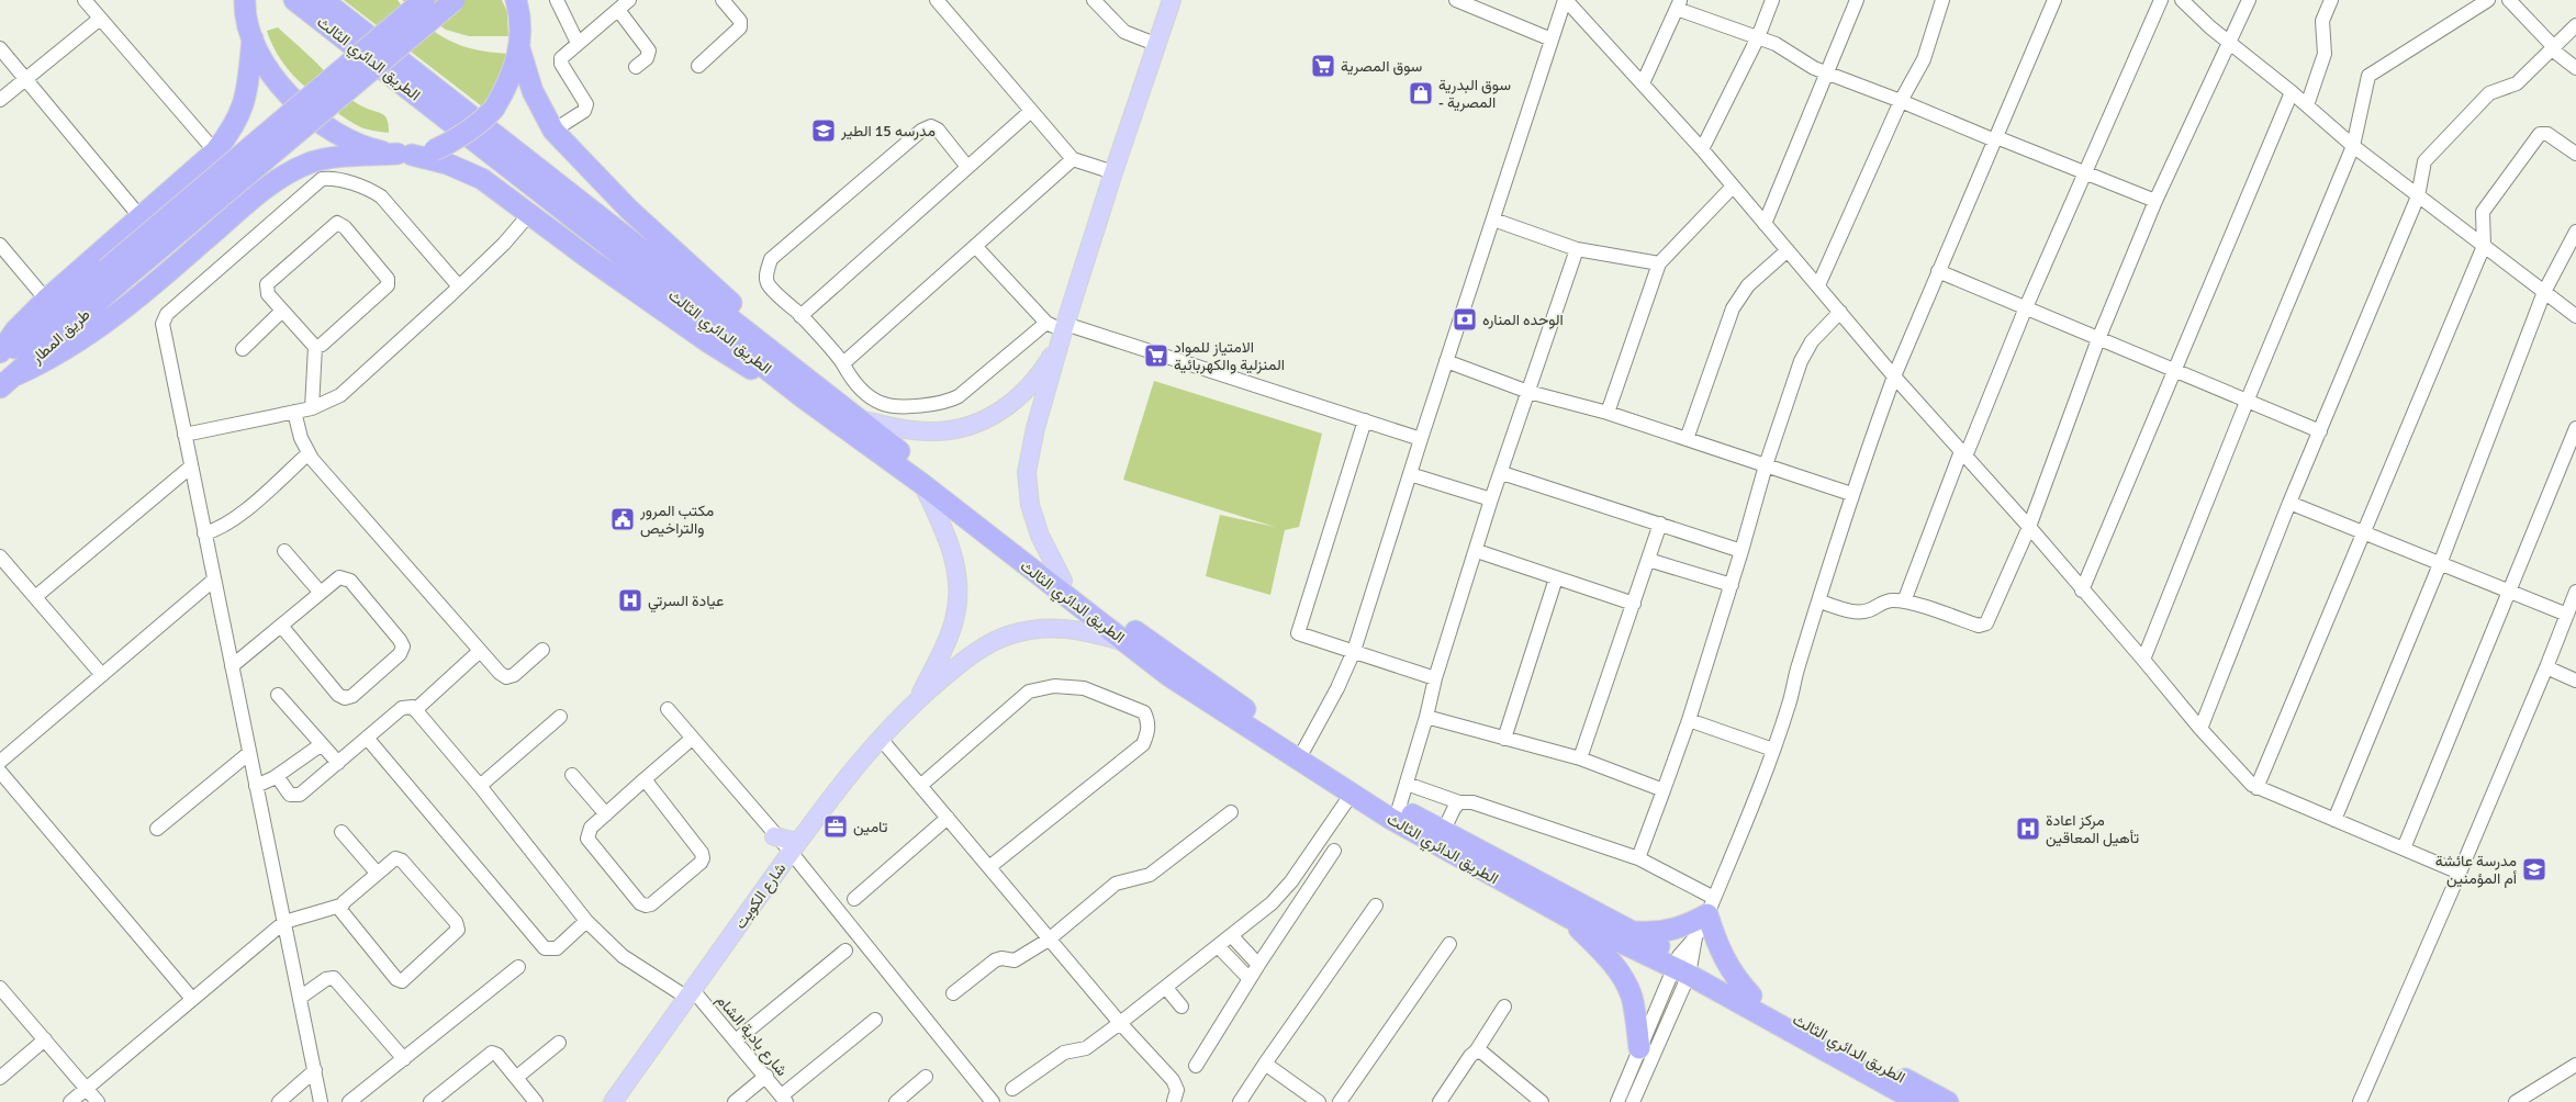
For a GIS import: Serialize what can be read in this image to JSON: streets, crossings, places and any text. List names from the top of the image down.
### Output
{
  "streets": {
    "highway": ["الطريق الدائري الثالث", "طريق المطار"],
    "main road": ["شارع الكويت"],
    "street": ["شارع بادية الشام"]
  },
  "crossings": [
    ["الطريق الدائري الثالث", "شارع الكويت"],
    ["شارع الكويت", "شارع بادية الشام"]
  ],
  "places": {
    "supermarket": ["سوق المصرية", "الامتياز للمواد المنزلية والكهربائية"],
    "shop": ["سوق البدرية - المصرية"],
    "school or university": ["مدرسه 15 الطير", "مدرسة عائشة أم المؤمنين"],
    "bank": ["الوحده المناره"],
    "public building": ["مكتب المرور والتراخيص"],
    "hospital": ["عيادة السرتي", "مركز اعادة تأهيل المعاقين"],
    "office": ["تامين"]
  }
}
